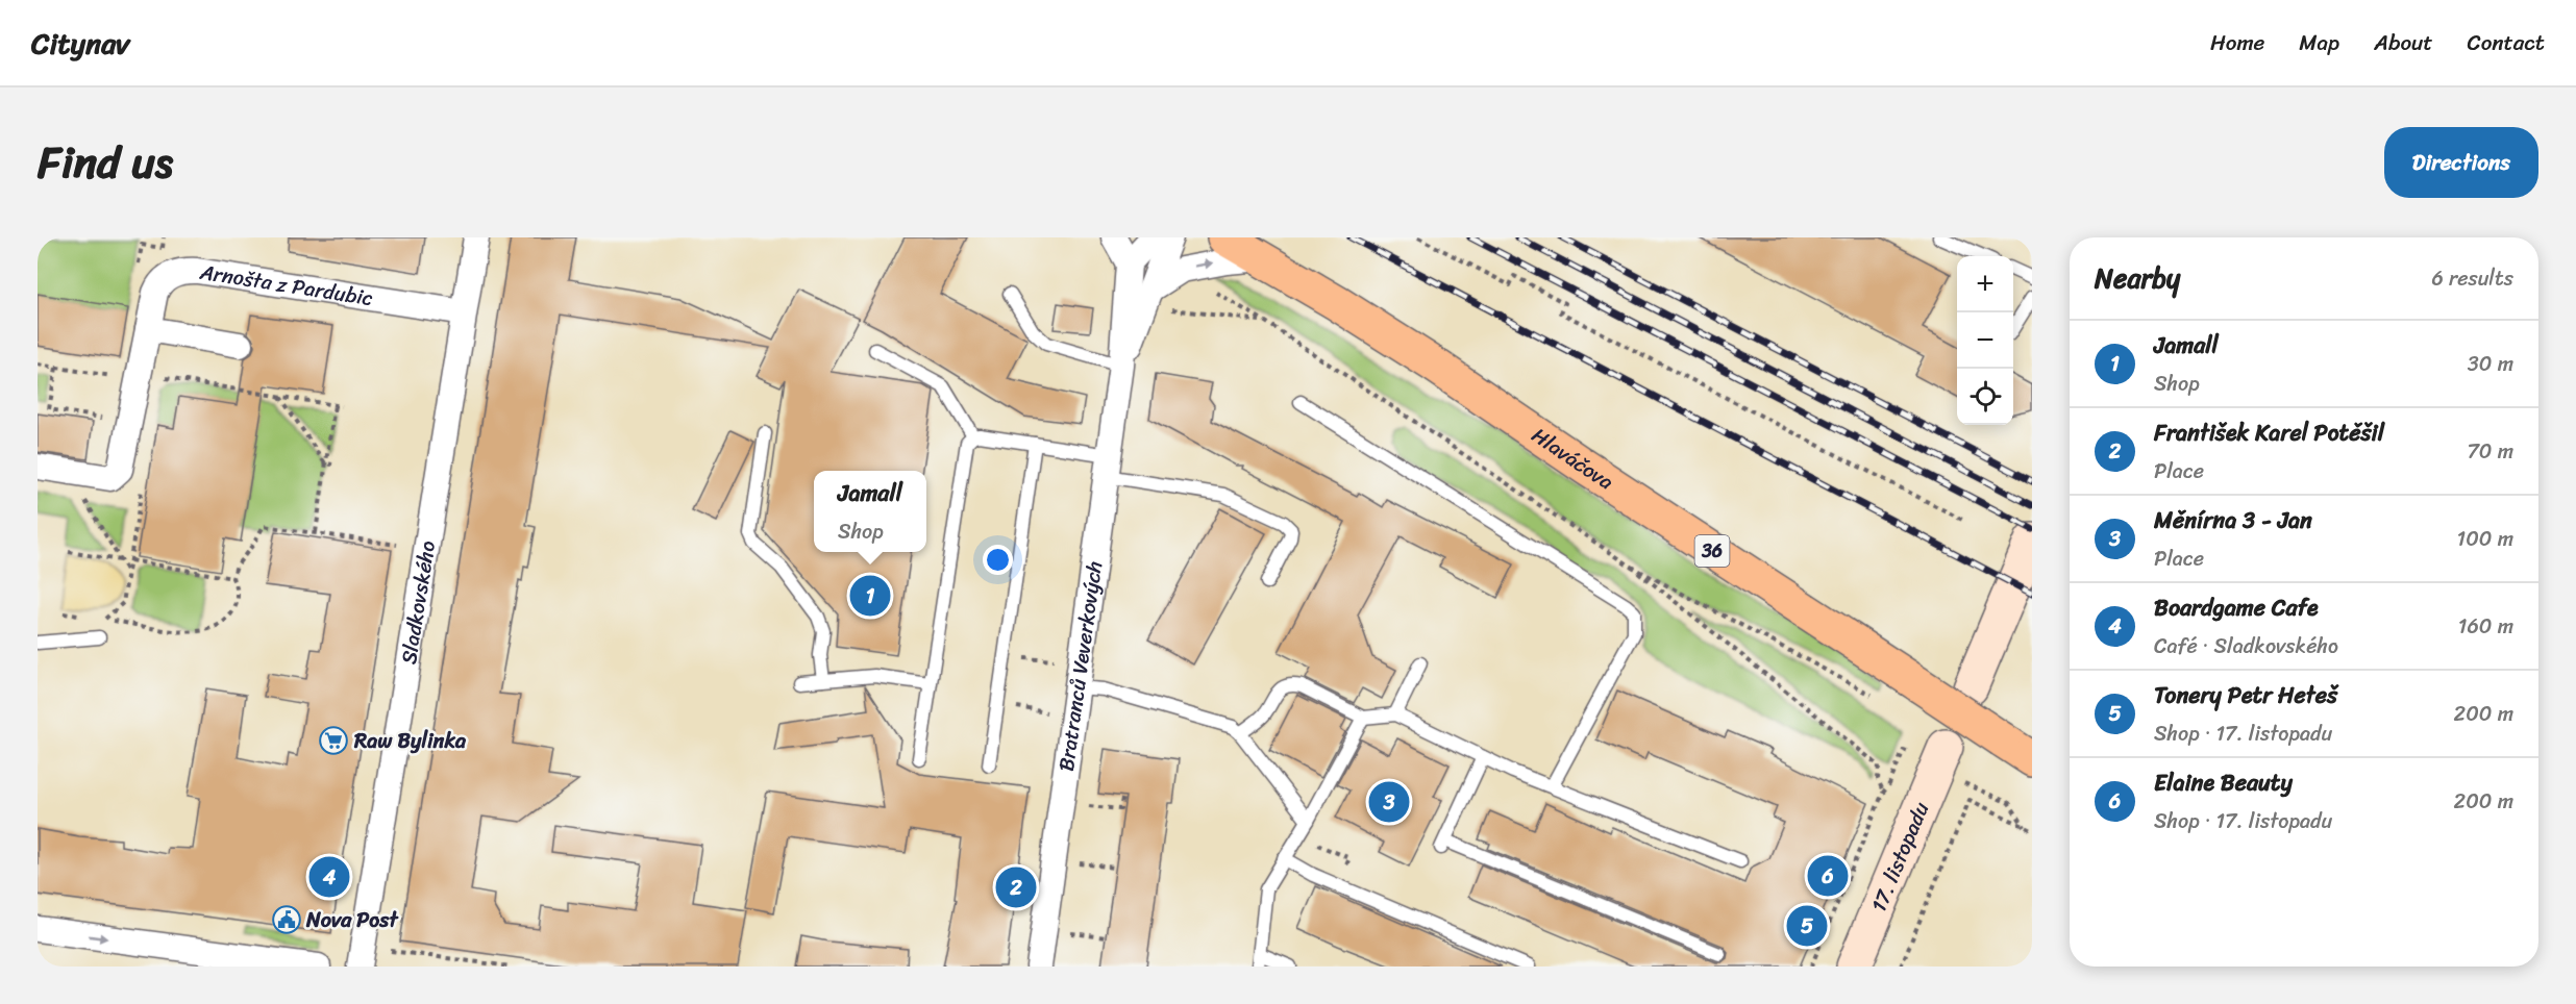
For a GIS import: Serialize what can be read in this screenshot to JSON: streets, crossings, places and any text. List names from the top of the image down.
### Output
{
  "streets": {
    "main road": ["Hlaváčova", "36", "17. listopadu"],
    "street": ["Arnošta z Pardubic", "Sladkovského", "Bratranců Veverkových"]
  },
  "crossings": [
    ["Arnošta z Pardubic", "Sladkovského"]
  ],
  "places": {
    "supermarket": ["Raw Bylinka"],
    "public building": ["Nova Post"]
  },
  "page": {
    "header": "Citynav",
    "nav": [
      "Home",
      "Map",
      "About",
      "Contact"
    ],
    "title": "Find us",
    "buttons": "Directions",
    "heading": ["Nearby", "6 results"],
    "map_buttons": ["+", "−"],
    "list": [
      {
        "mark": "1",
        "name": "Jamall",
        "note": "Shop",
        "value": "30 m"
      },
      {
        "mark": "2",
        "name": "František Karel Potěšil",
        "note": "Place",
        "value": "70 m"
      },
      {
        "mark": "3",
        "name": "Měnírna 3 - Jan",
        "note": "Place",
        "value": "100 m"
      },
      {
        "mark": "4",
        "name": "Boardgame Cafe",
        "note": "Café · Sladkovského",
        "value": "160 m"
      },
      {
        "mark": "5",
        "name": "Tonery Petr Heteš",
        "note": "Shop · 17. listopadu",
        "value": "200 m"
      },
      {
        "mark": "6",
        "name": "Elaine Beauty",
        "note": "Shop · 17. listopadu",
        "value": "200 m"
      }
    ],
    "popup": ["Jamall", "Shop"],
    "pins": [
      "1",
      "3",
      "6",
      "4",
      "2",
      "5"
    ]
  }
}
